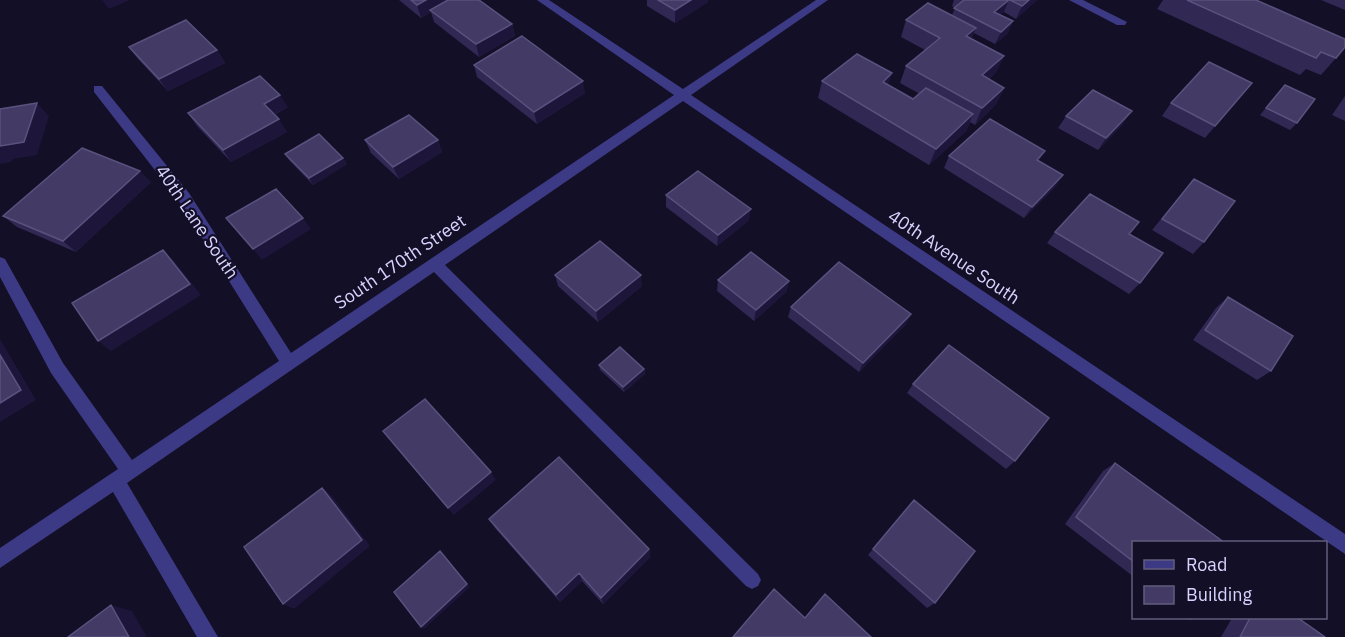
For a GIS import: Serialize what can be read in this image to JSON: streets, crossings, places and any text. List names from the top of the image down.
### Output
{
  "streets": {
    "street": ["40th Lane South", "40th Avenue South", "South 170th Street"]
  },
  "crossings": [
    ["40th Lane South", "South 170th Street"],
    ["40th Avenue South", "South 170th Street"]
  ],
  "legend": ["Road", "Building"]
}
